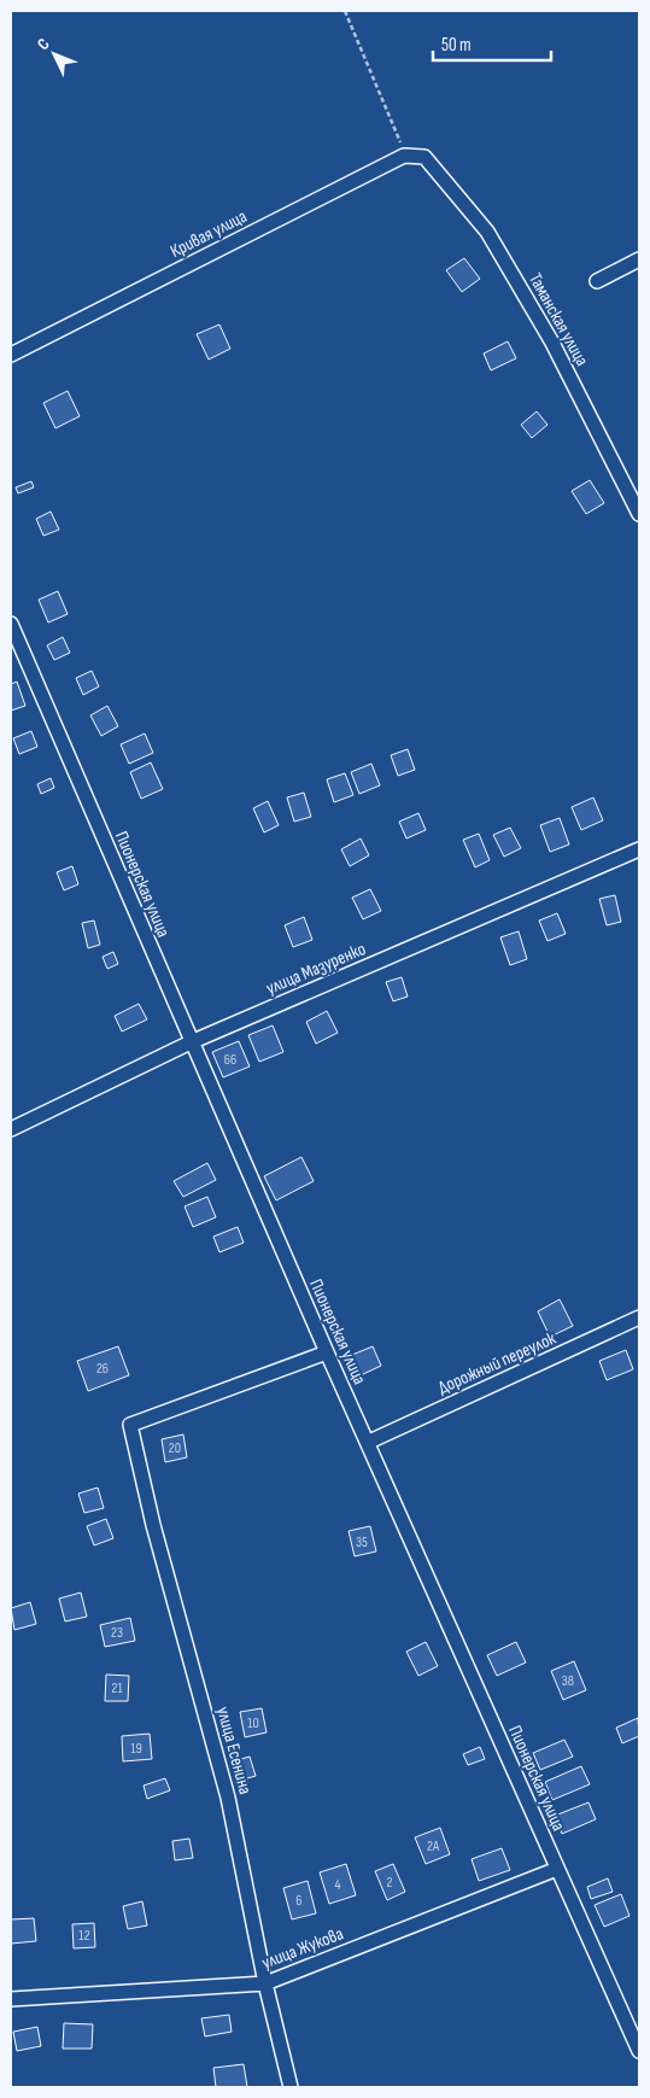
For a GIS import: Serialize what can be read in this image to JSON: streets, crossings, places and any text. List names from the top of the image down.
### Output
{
  "streets": {
    "street": [
      "Кривая улица",
      "Таманская улица",
      "Пионерская улица",
      "улица Мазуренко",
      "Дорожный переулок",
      "улица Есенина",
      "улица Жукова"
    ]
  },
  "crossings": [
    ["Кривая улица", "Таманская улица"],
    ["Пионерская улица", "улица Мазуренко"],
    ["Пионерская улица", "Дорожный переулок"],
    ["Пионерская улица", "улица Есенина"],
    ["Пионерская улица", "улица Жукова"],
    ["улица Есенина", "улица Жукова"]
  ],
  "house_numbers": [
    "66",
    "26",
    "20",
    "35",
    "23",
    "38",
    "21",
    "10",
    "19",
    "2А",
    "2",
    "4",
    "6",
    "12"
  ],
  "scale_bar": "50 m",
  "north": "top left"
}
